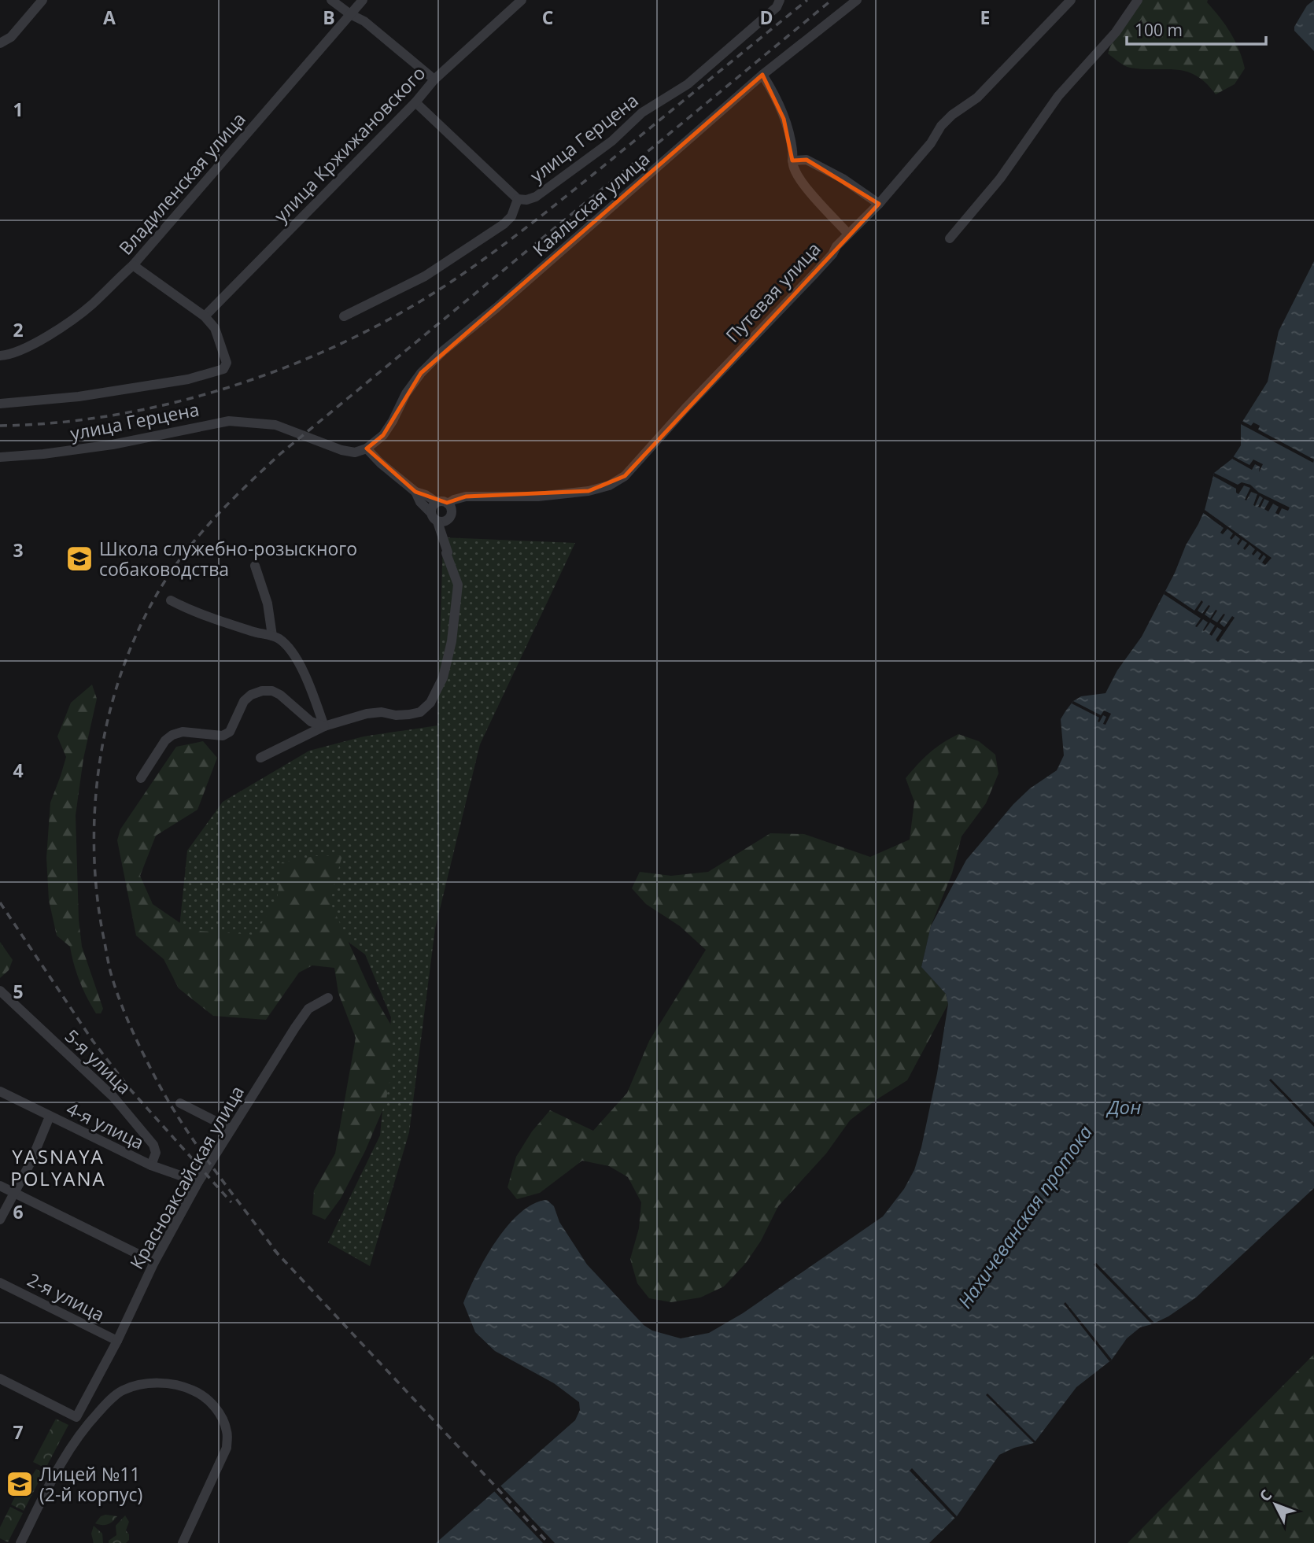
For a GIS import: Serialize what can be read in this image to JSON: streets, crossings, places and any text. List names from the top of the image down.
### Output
{
  "streets": {
    "street": [
      "улица Герцена",
      "улица Кржижановского",
      "Владиленская улица",
      "Каяльская улица",
      "Путевая улица",
      "5-я улица",
      "4-я улица",
      "Красноаксайская улица",
      "2-я улица"
    ]
  },
  "crossings": [
    ["улица Герцена", "улица Кржижановского"],
    ["улица Герцена", "Каяльская улица"],
    ["улица Герцена", "Путевая улица"],
    ["Каяльская улица", "Путевая улица"],
    ["5-я улица", "4-я улица"],
    ["4-я улица", "Красноаксайская улица"],
    ["Красноаксайская улица", "2-я улица"]
  ],
  "districts": ["YASNAYA POLYANA"],
  "water": ["Дон", "Нахичеванская протока"],
  "places": {
    "school or university": ["Школа служебно-розыскного собаководства", "Лицей №11 (2-й корпус)"]
  },
  "scale_bar": "100 m",
  "north": "top left",
  "grid": {
    "columns": [
      "A",
      "B",
      "C",
      "D",
      "E"
    ],
    "rows": [
      "1",
      "2",
      "3",
      "4",
      "5",
      "6",
      "7"
    ]
  }
}
